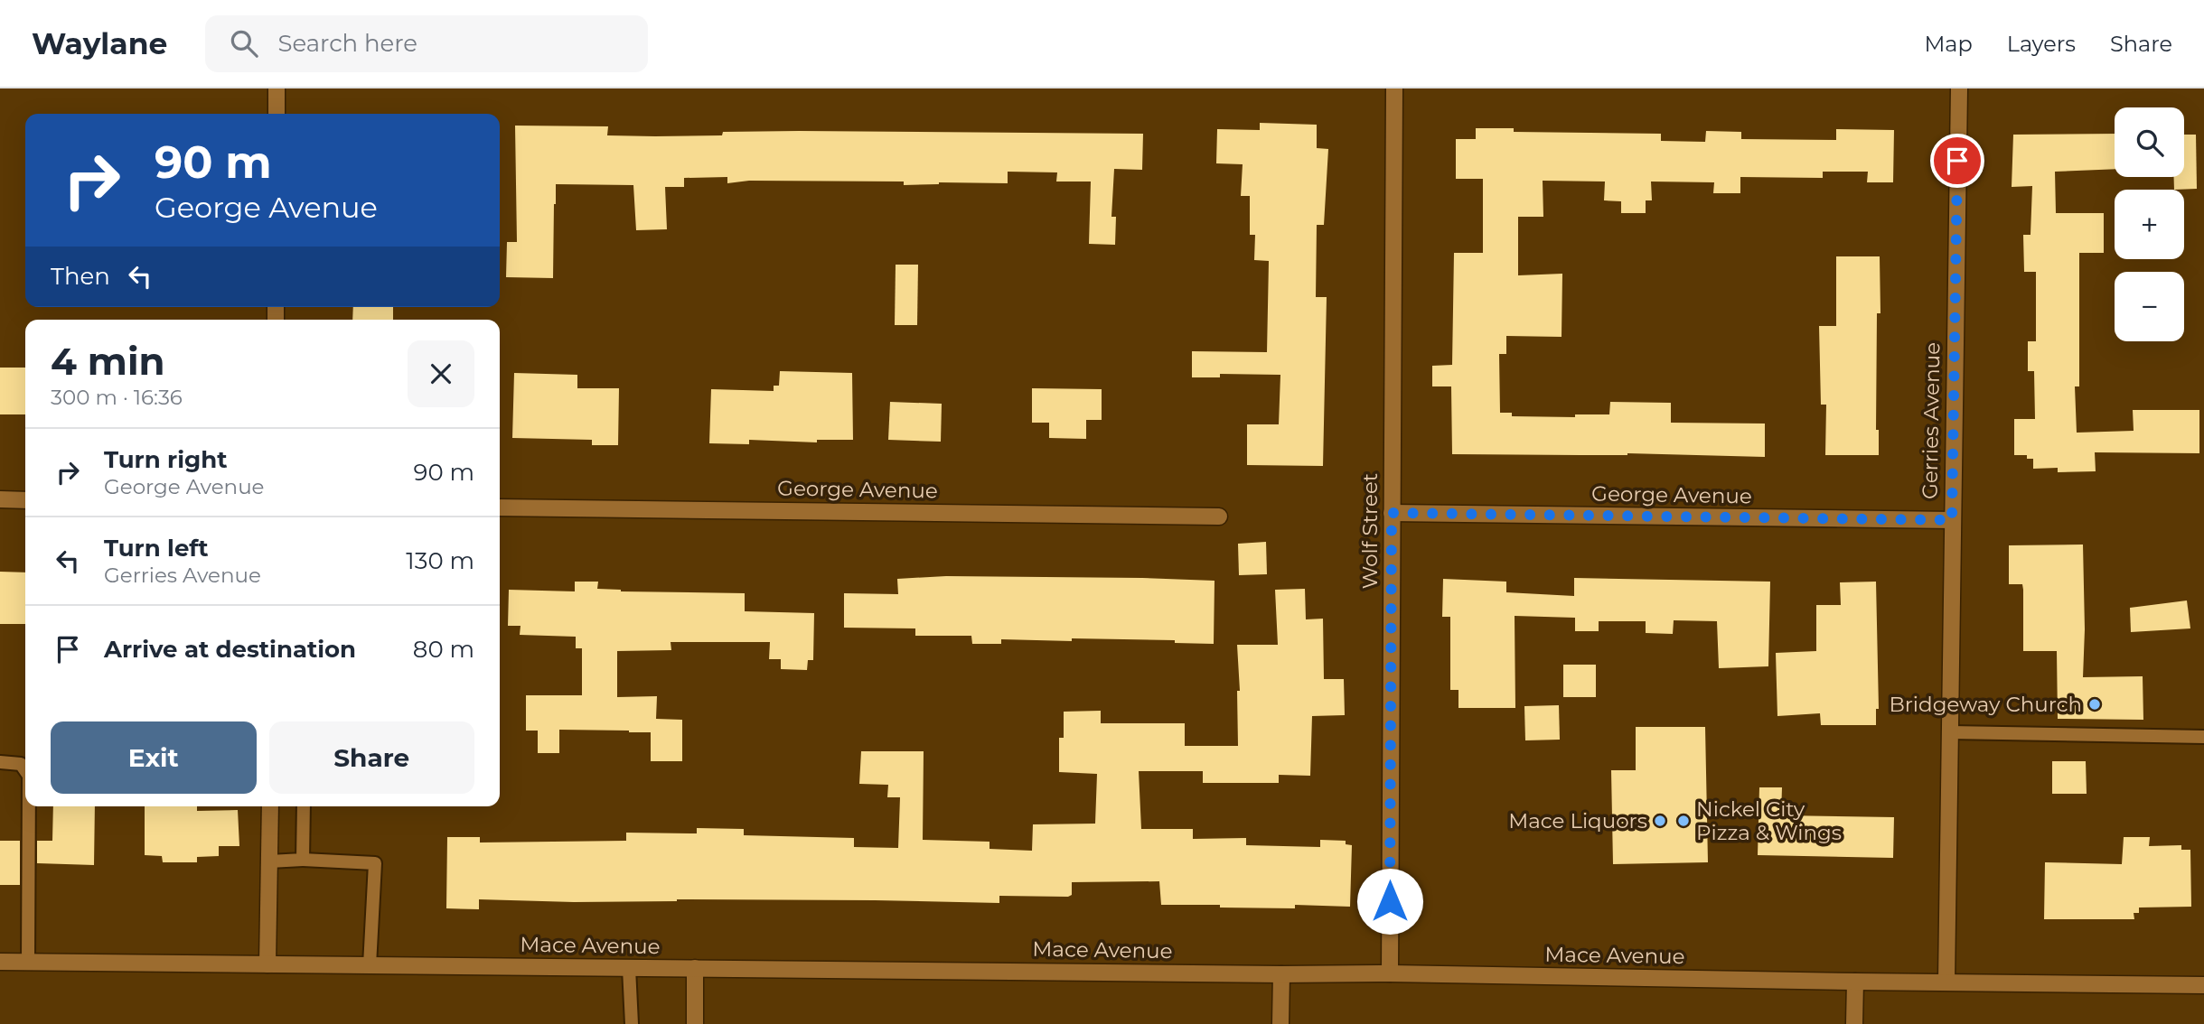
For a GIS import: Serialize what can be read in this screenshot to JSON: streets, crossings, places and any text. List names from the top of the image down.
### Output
{
  "streets": {
    "street": [
      "Gerries Avenue",
      "George Avenue",
      "Wolf Street",
      "Mace Avenue"
    ]
  },
  "crossings": [
    ["Gerries Avenue", "George Avenue"],
    ["Gerries Avenue", "Mace Avenue"],
    ["George Avenue", "Wolf Street"],
    ["Wolf Street", "Mace Avenue"]
  ],
  "places": ["Bridgeway Church", "Mace Liquors", "Nickel City Pizza & Wings"],
  "page": {
    "header": "Waylane",
    "search": "Search here",
    "nav": ["Map", "Layers", "Share"],
    "map_buttons": ["+", "−"],
    "turn": ["90 m", "George Avenue"],
    "then": "Then",
    "heading": ["4 min", "300 m · 16:36"],
    "list": [
      {
        "name": "Turn right",
        "note": "George Avenue",
        "value": "90 m"
      },
      {
        "name": "Turn left",
        "note": "Gerries Avenue",
        "value": "130 m"
      },
      {
        "name": "Arrive at destination",
        "value": "80 m"
      }
    ],
    "buttons": ["Exit", "Share"]
  }
}
